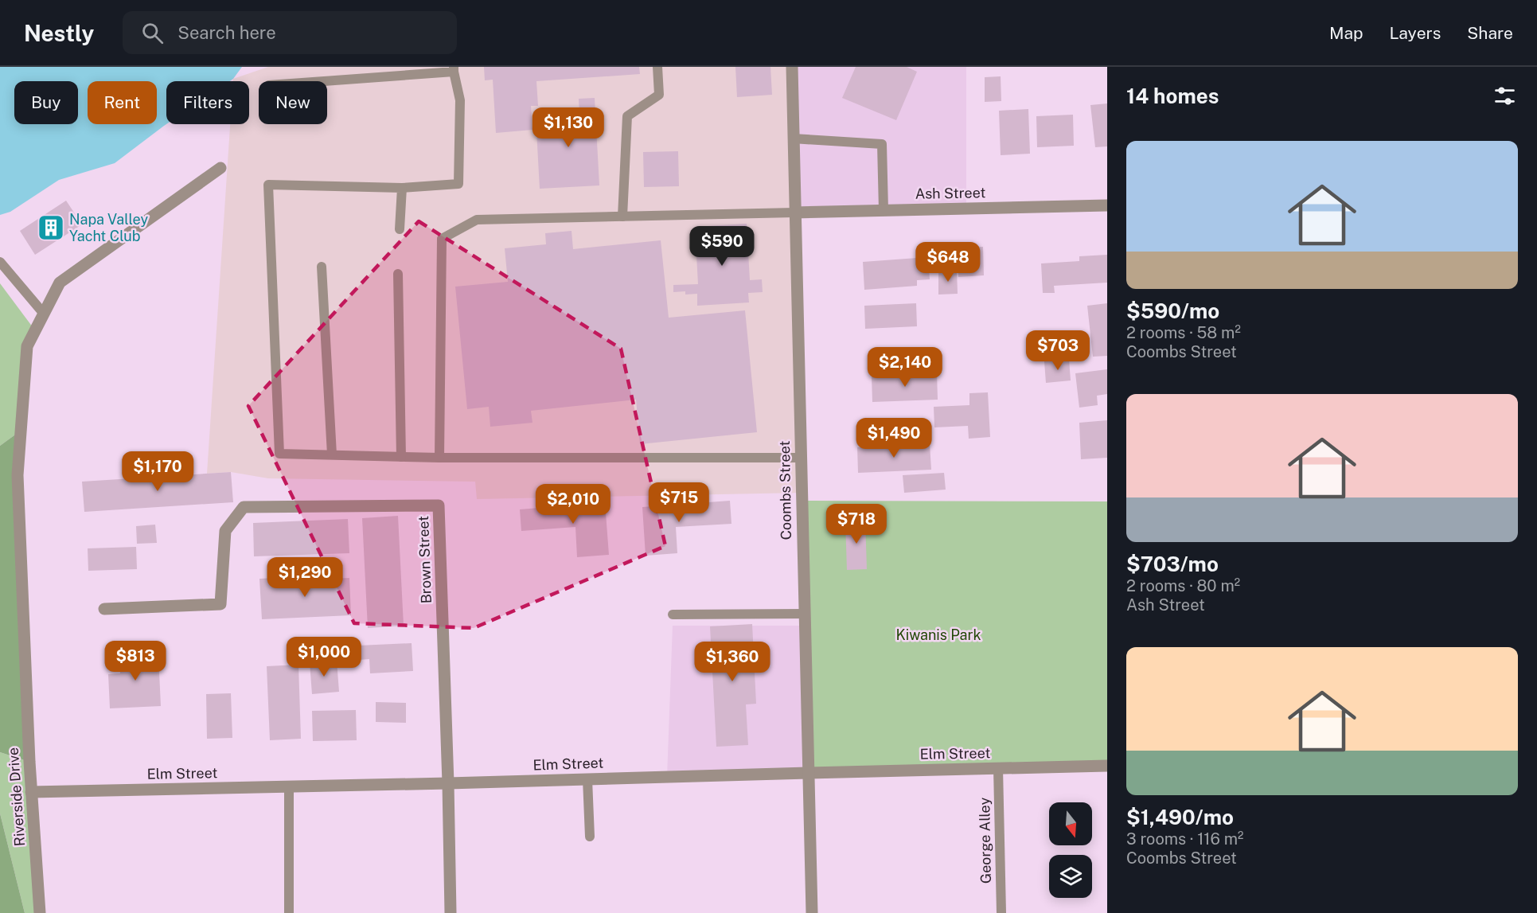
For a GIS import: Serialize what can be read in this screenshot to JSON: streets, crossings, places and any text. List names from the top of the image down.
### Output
{
  "streets": {
    "street": [
      "Ash Street",
      "Coombs Street",
      "Brown Street",
      "Elm Street",
      "Riverside Drive"
    ],
    "lane": ["George Alley"]
  },
  "crossings": [
    ["Ash Street", "Coombs Street"],
    ["Coombs Street", "Elm Street"],
    ["Brown Street", "Elm Street"],
    ["Elm Street", "Riverside Drive"],
    ["Elm Street", "George Alley"]
  ],
  "parks": ["Kiwanis Park"],
  "places": {
    "building": ["Napa Valley Yacht Club"]
  },
  "north": "bottom",
  "page": {
    "header": "Nestly",
    "search": "Search here",
    "nav": ["Map", "Layers", "Share"],
    "heading": "14 homes",
    "chip": [
      "Buy",
      "Rent",
      "Filters",
      "New"
    ],
    "price": [
      "$1,130",
      "$590",
      "$648",
      "$703",
      "$2,140",
      "$1,490",
      "$1,170",
      "$715",
      "$2,010",
      "$718",
      "$1,290",
      "$1,000",
      "$813",
      "$1,360"
    ],
    "list": [
      {
        "name": "$590/mo",
        "note": "2 rooms · 58 m² · Coombs Street"
      },
      {
        "name": "$703/mo",
        "note": "2 rooms · 80 m² · Ash Street"
      },
      {
        "name": "$1,490/mo",
        "note": "3 rooms · 116 m² · Coombs Street"
      }
    ]
  }
}
